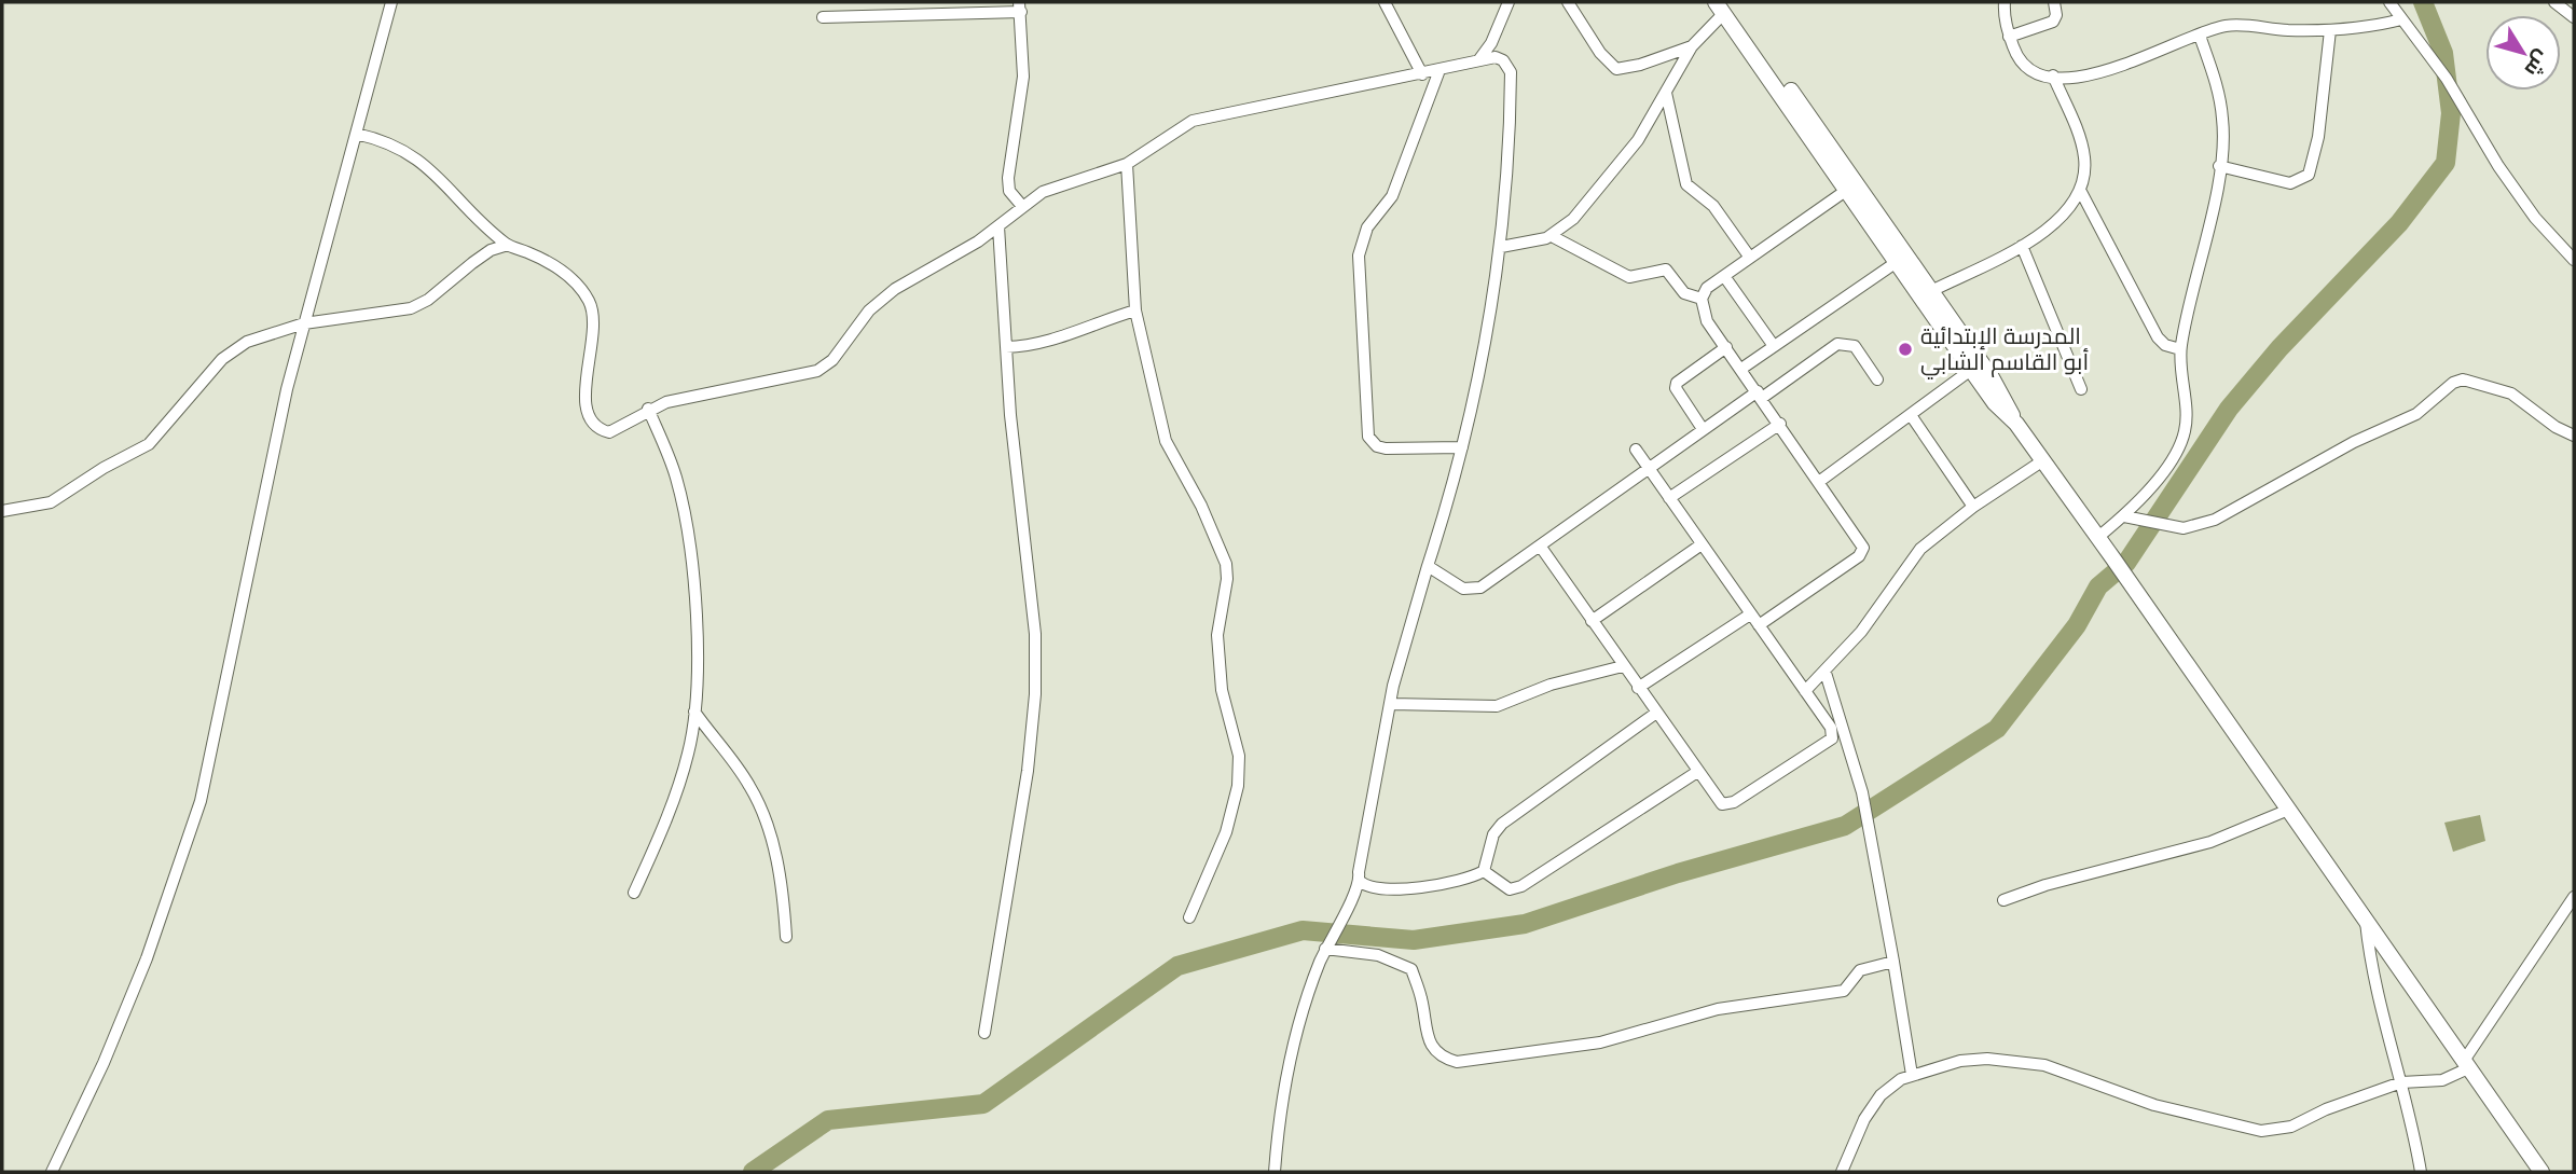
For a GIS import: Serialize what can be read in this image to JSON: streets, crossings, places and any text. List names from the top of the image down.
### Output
{
  "places": ["المدرسة الإبتدائية أبو القاسم الشابي"],
  "north": "bottom right"
}
